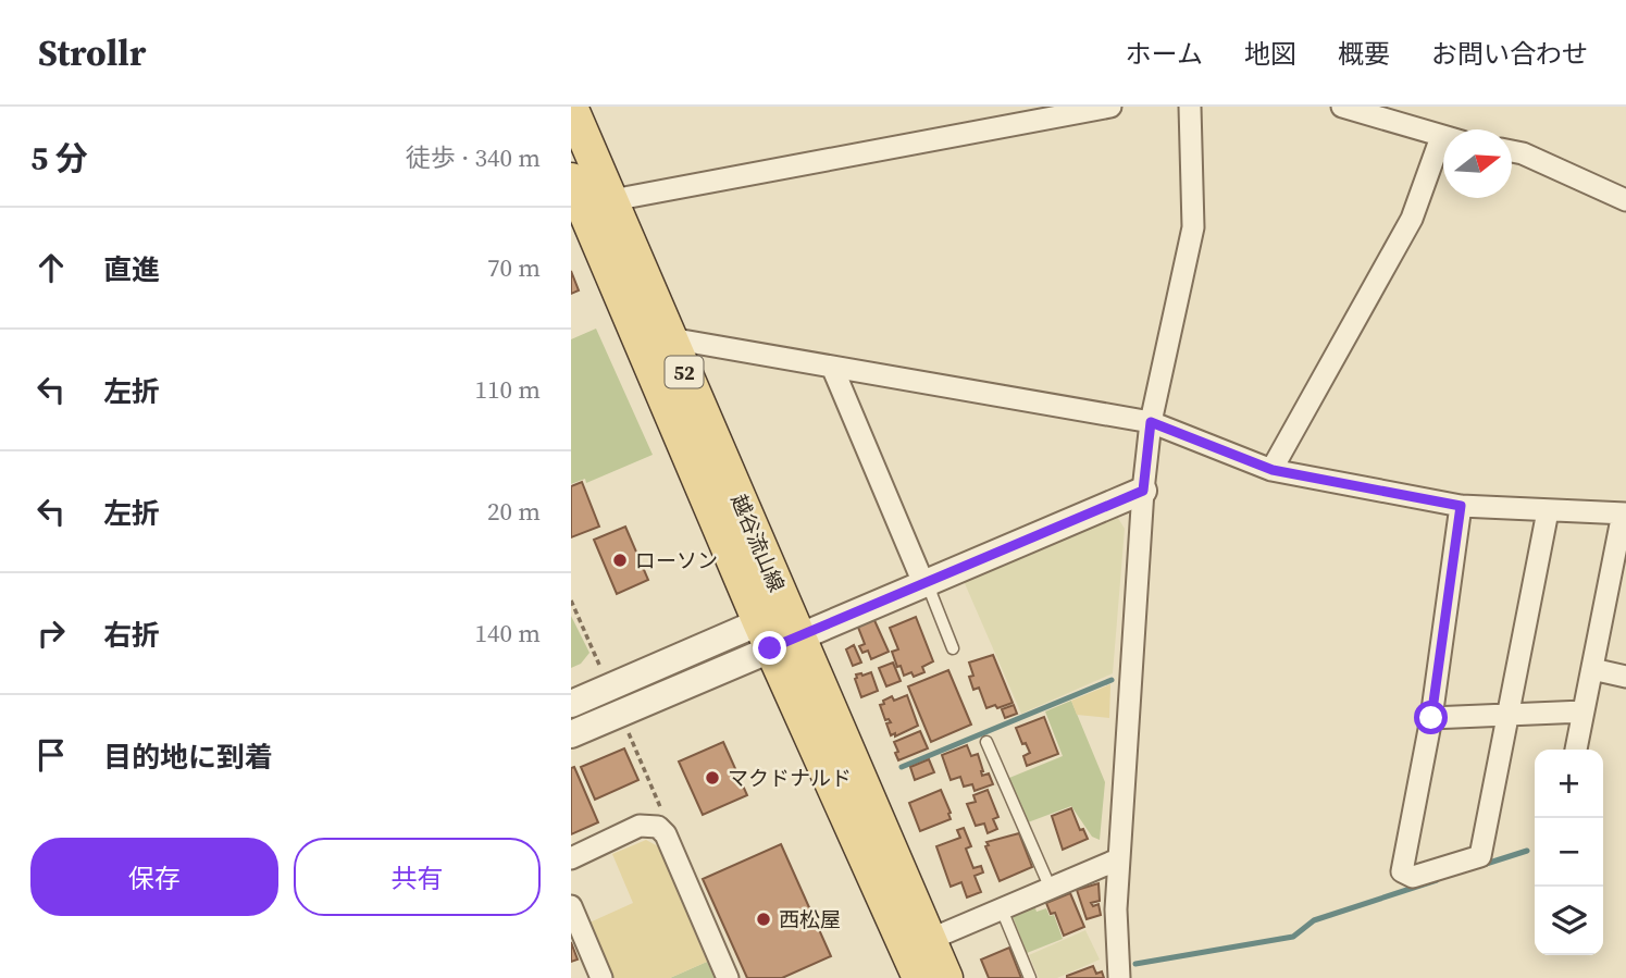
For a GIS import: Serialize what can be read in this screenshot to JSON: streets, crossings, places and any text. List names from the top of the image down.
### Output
{
  "streets": {
    "main road": ["52", "越谷流山線"]
  },
  "places": ["ローソン", "マクドナルド", "西松屋"],
  "north": "right",
  "page": {
    "header": "Strollr",
    "nav": [
      "ホーム",
      "地図",
      "概要",
      "お問い合わせ"
    ],
    "heading": ["5 分", "徒歩 · 340 m"],
    "list": [
      ["直進", "70 m"],
      ["左折", "110 m"],
      ["左折", "20 m"],
      ["右折", "140 m"],
      "目的地に到着"
    ],
    "map_buttons": ["+", "−"],
    "buttons": ["保存", "共有"]
  }
}
